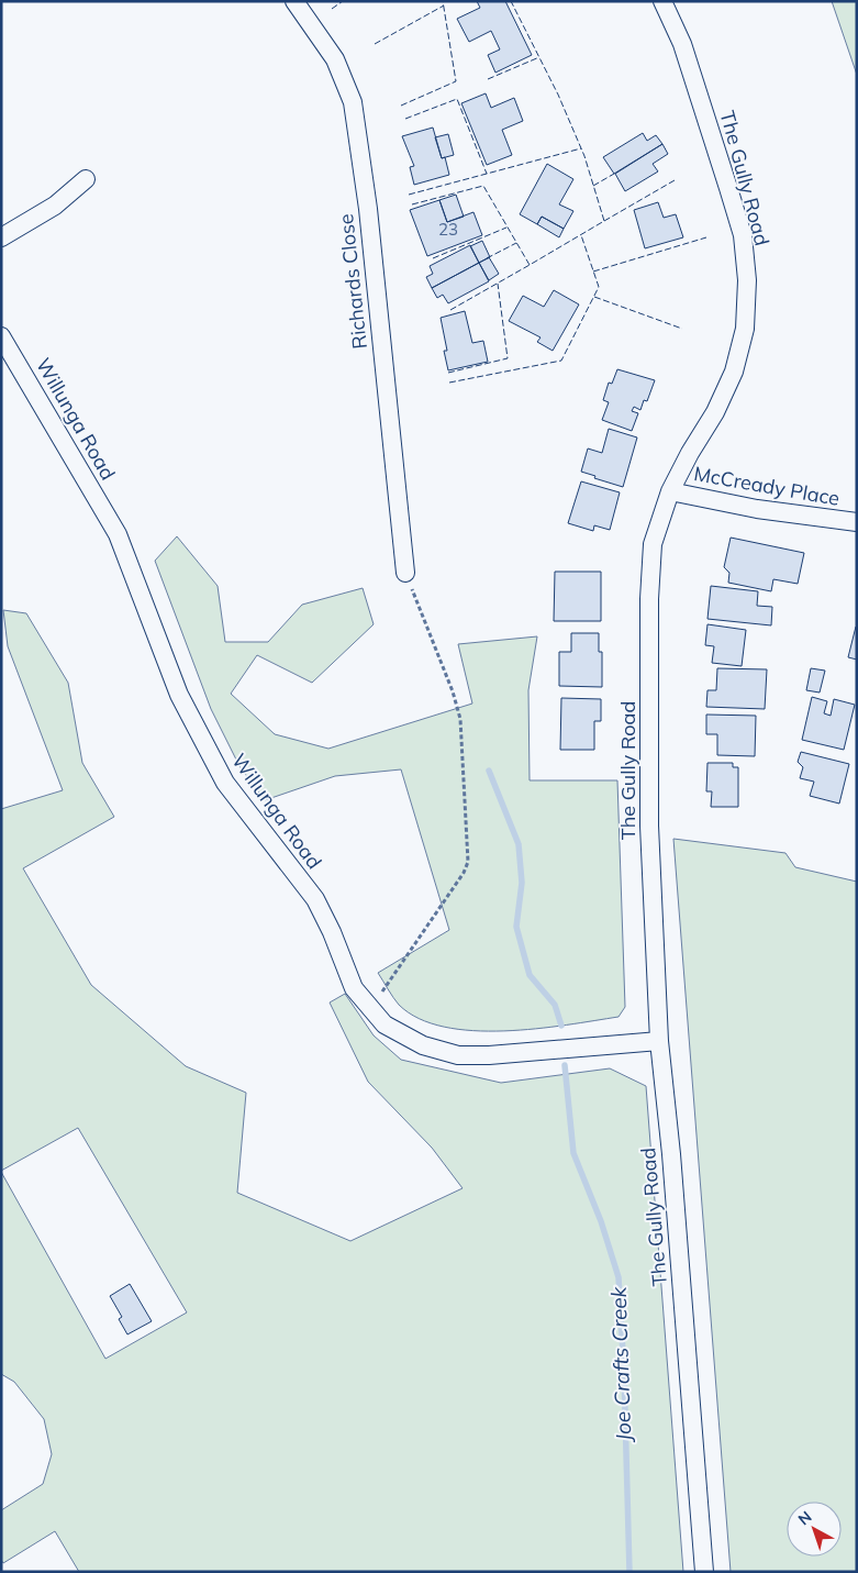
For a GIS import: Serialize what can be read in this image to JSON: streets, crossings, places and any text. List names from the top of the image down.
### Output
{
  "streets": {
    "street": [
      "The Gully Road",
      "Richards Close",
      "Willunga Road",
      "McCready Place"
    ]
  },
  "crossings": [
    ["The Gully Road", "Willunga Road"],
    ["The Gully Road", "McCready Place"]
  ],
  "water": ["Joe Crafts Creek"],
  "house_numbers": ["23"],
  "north": "top left"
}
